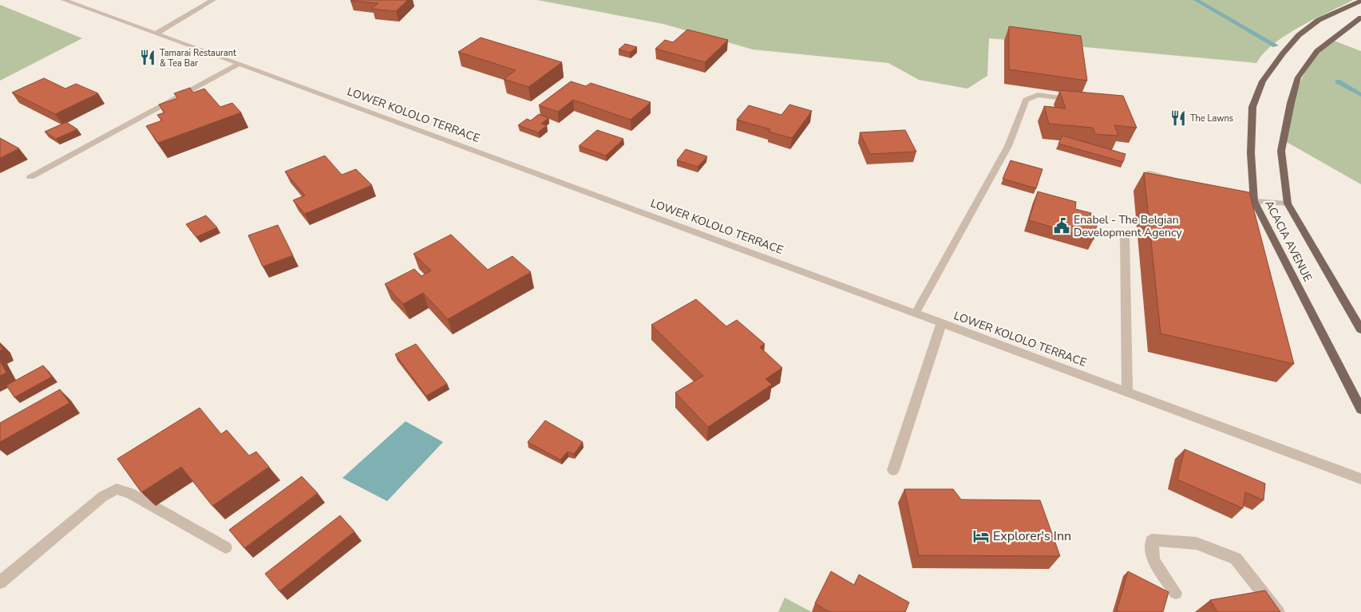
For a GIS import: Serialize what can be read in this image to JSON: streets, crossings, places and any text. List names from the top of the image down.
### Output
{
  "streets": {
    "main road": ["ACACIA AVENUE"],
    "street": ["LOWER KOLOLO TERRACE"]
  },
  "places": {
    "restaurant": ["Tamarai Restaurant & Tea Bar", "The Lawns"],
    "public building": ["Enabel - The Belgian Development Agency"],
    "hotel": ["Explorer's Inn"]
  }
}
